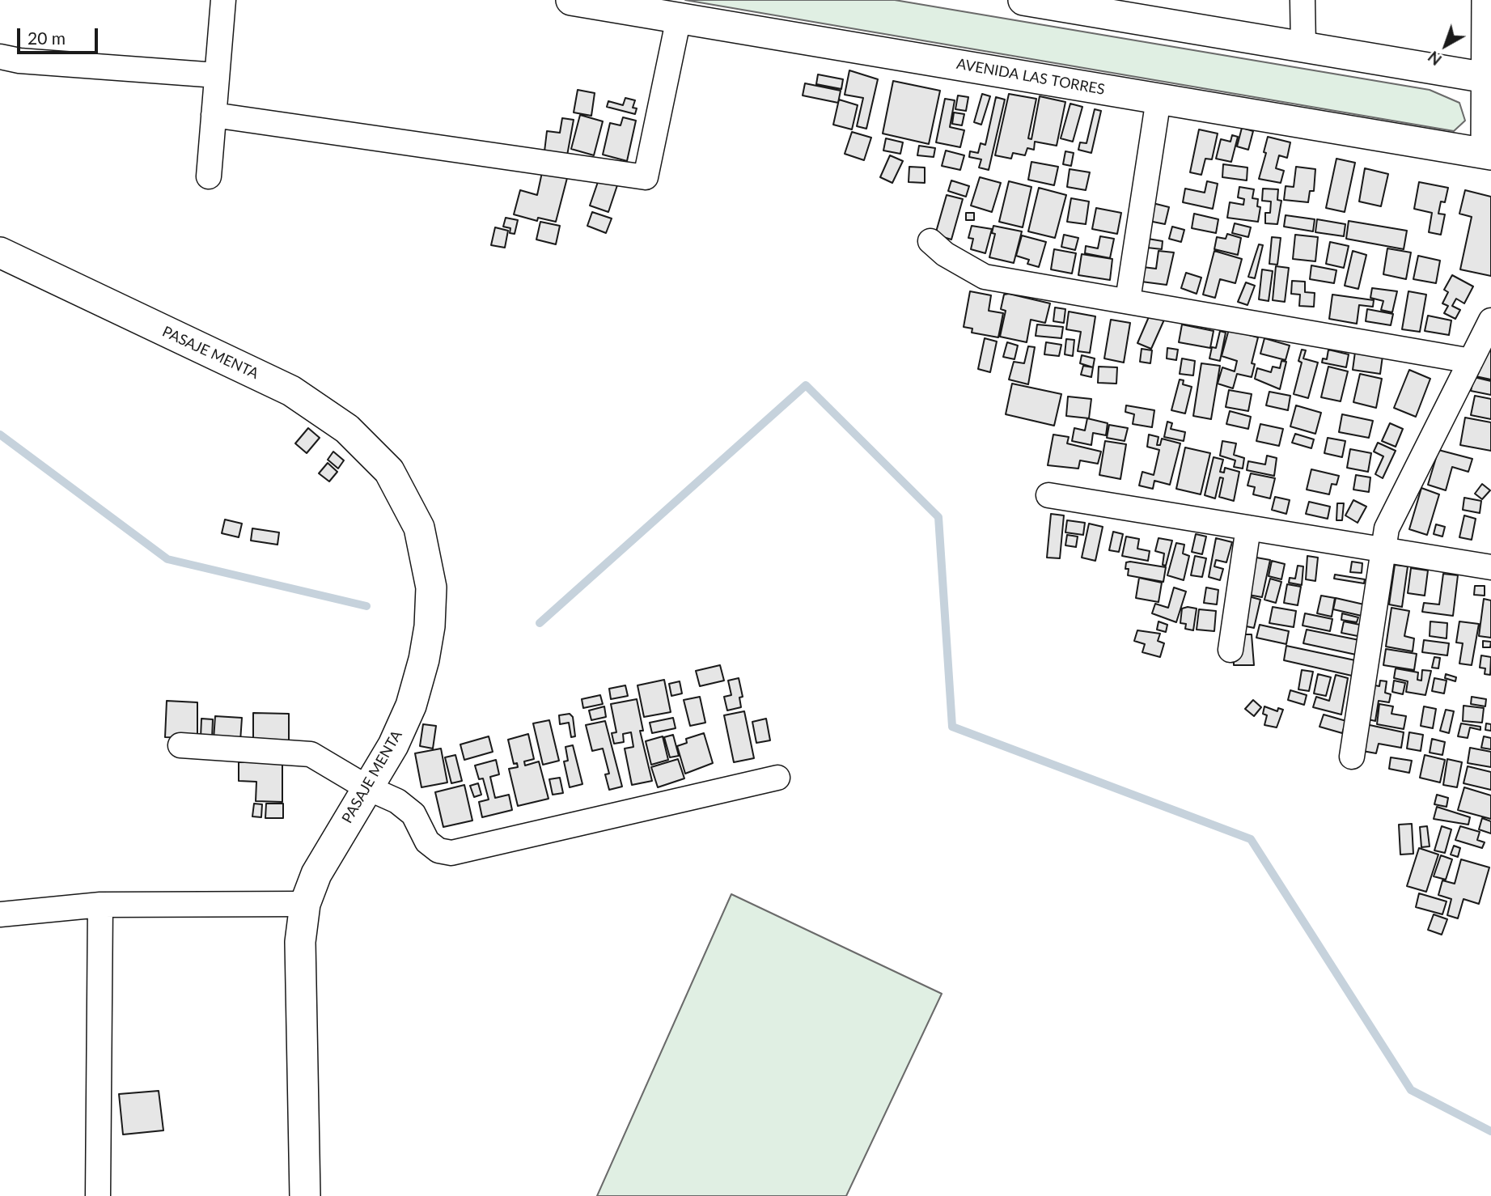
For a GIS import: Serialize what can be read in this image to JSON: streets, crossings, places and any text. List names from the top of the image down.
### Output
{
  "streets": {
    "street": ["AVENIDA LAS TORRES", "PASAJE MENTA"]
  },
  "scale_bar": "20 m",
  "north": "bottom left"
}
